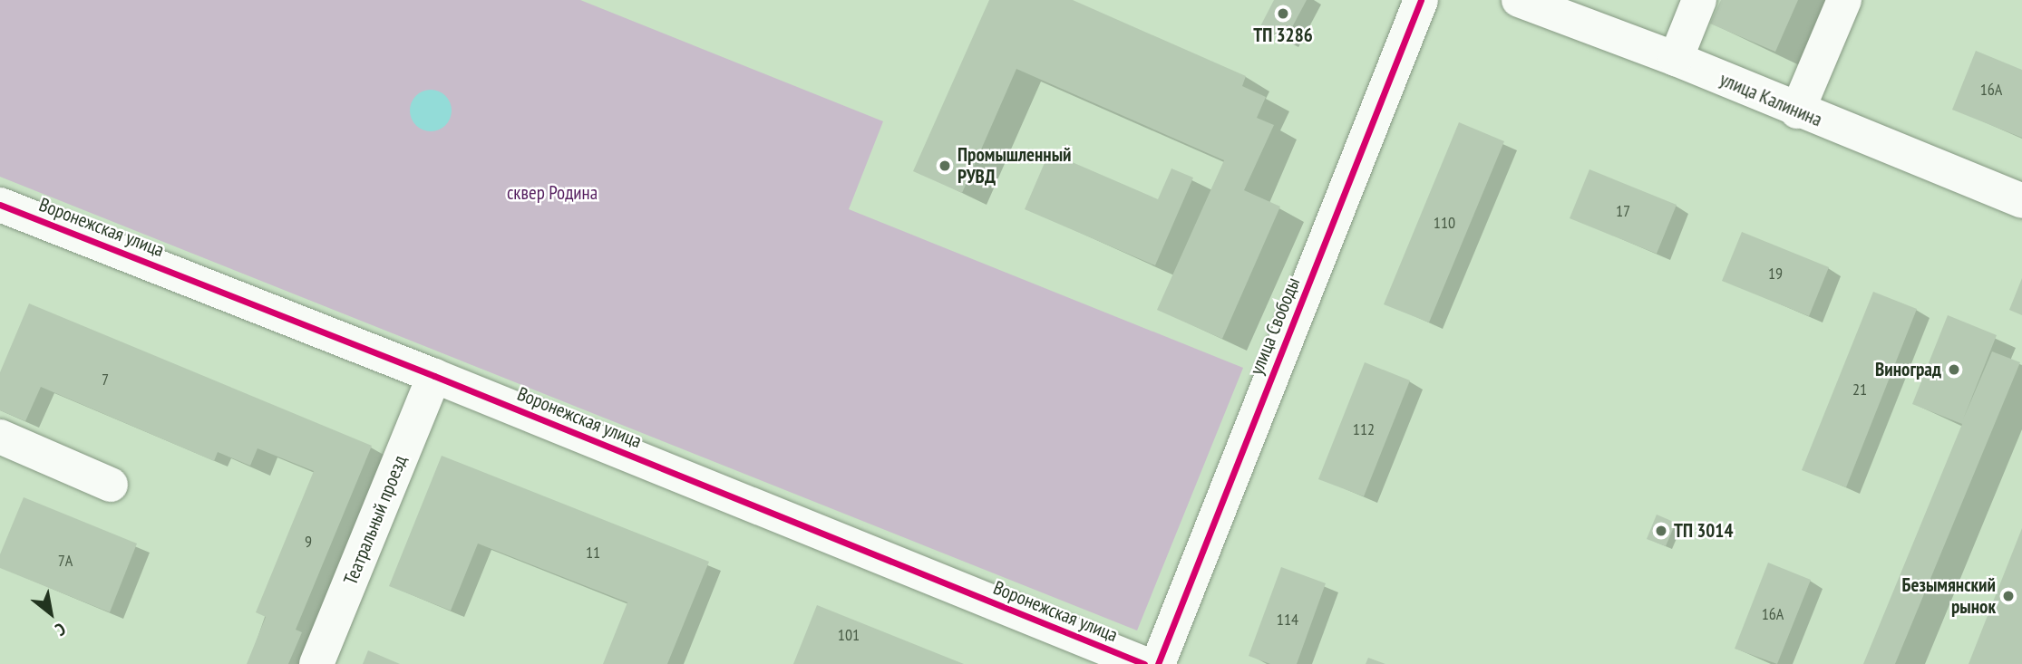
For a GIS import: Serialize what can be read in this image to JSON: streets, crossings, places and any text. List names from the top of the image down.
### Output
{
  "streets": {
    "street": [
      "улица Калинина",
      "Воронежская улица",
      "улица Свободы",
      "Театральный проезд"
    ]
  },
  "crossings": [
    ["Воронежская улица", "Театральный проезд"]
  ],
  "parks": ["сквер Родина"],
  "places": [
    "ТП 3286",
    "Промышленный РУВД",
    "Виноград",
    "ТП 3014",
    "Безымянский рынок"
  ],
  "house_numbers": [
    "16А",
    "17",
    "110",
    "19",
    "7",
    "21",
    "112",
    "9",
    "11",
    "7А",
    "16А",
    "114",
    "101"
  ],
  "north": "bottom right"
}
